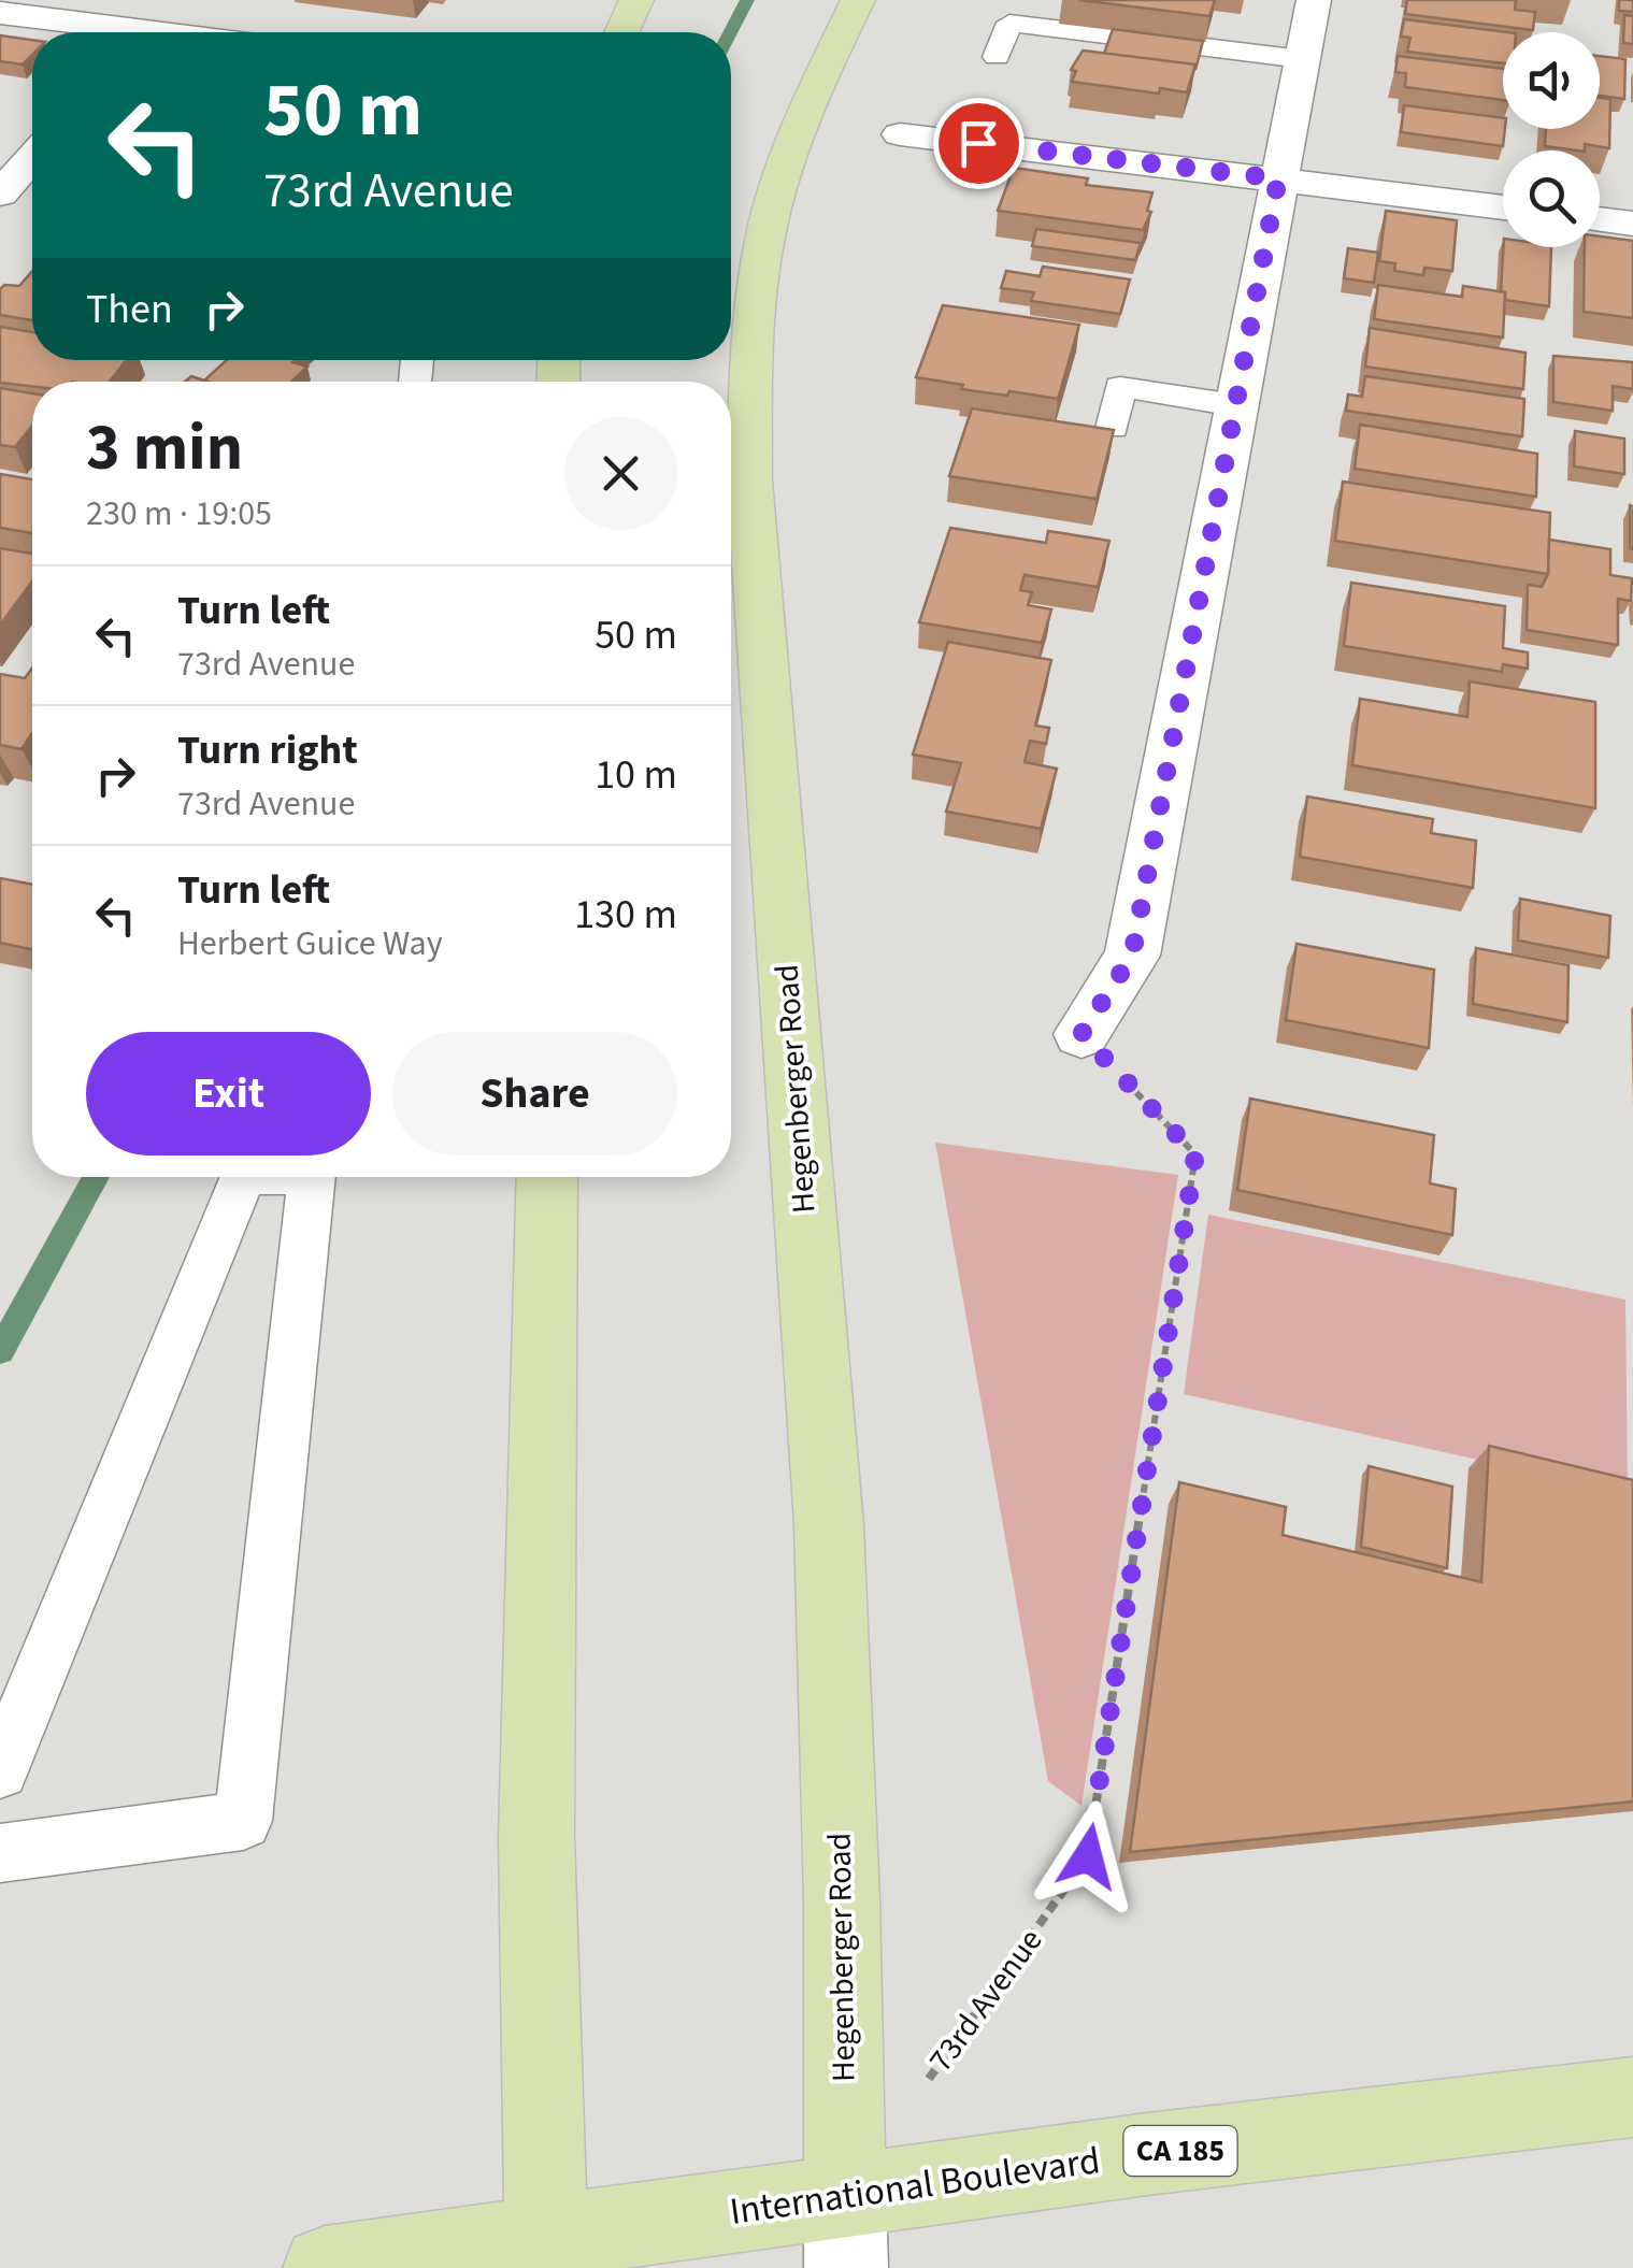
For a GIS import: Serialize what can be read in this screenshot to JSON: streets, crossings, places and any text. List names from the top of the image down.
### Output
{
  "streets": {
    "main road": ["Hegenberger Road", "CA 185", "International Boulevard"],
    "path": ["73rd Avenue"]
  },
  "crossings": [
    ["Hegenberger Road", "International Boulevard"]
  ],
  "page": {
    "turn": ["50 m", "73rd Avenue"],
    "then": "Then",
    "heading": ["3 min", "230 m · 19:05"],
    "list": [
      {
        "name": "Turn left",
        "note": "73rd Avenue",
        "value": "50 m"
      },
      {
        "name": "Turn right",
        "note": "73rd Avenue",
        "value": "10 m"
      },
      {
        "name": "Turn left",
        "note": "Herbert Guice Way",
        "value": "130 m"
      }
    ],
    "buttons": ["Exit", "Share"]
  }
}
